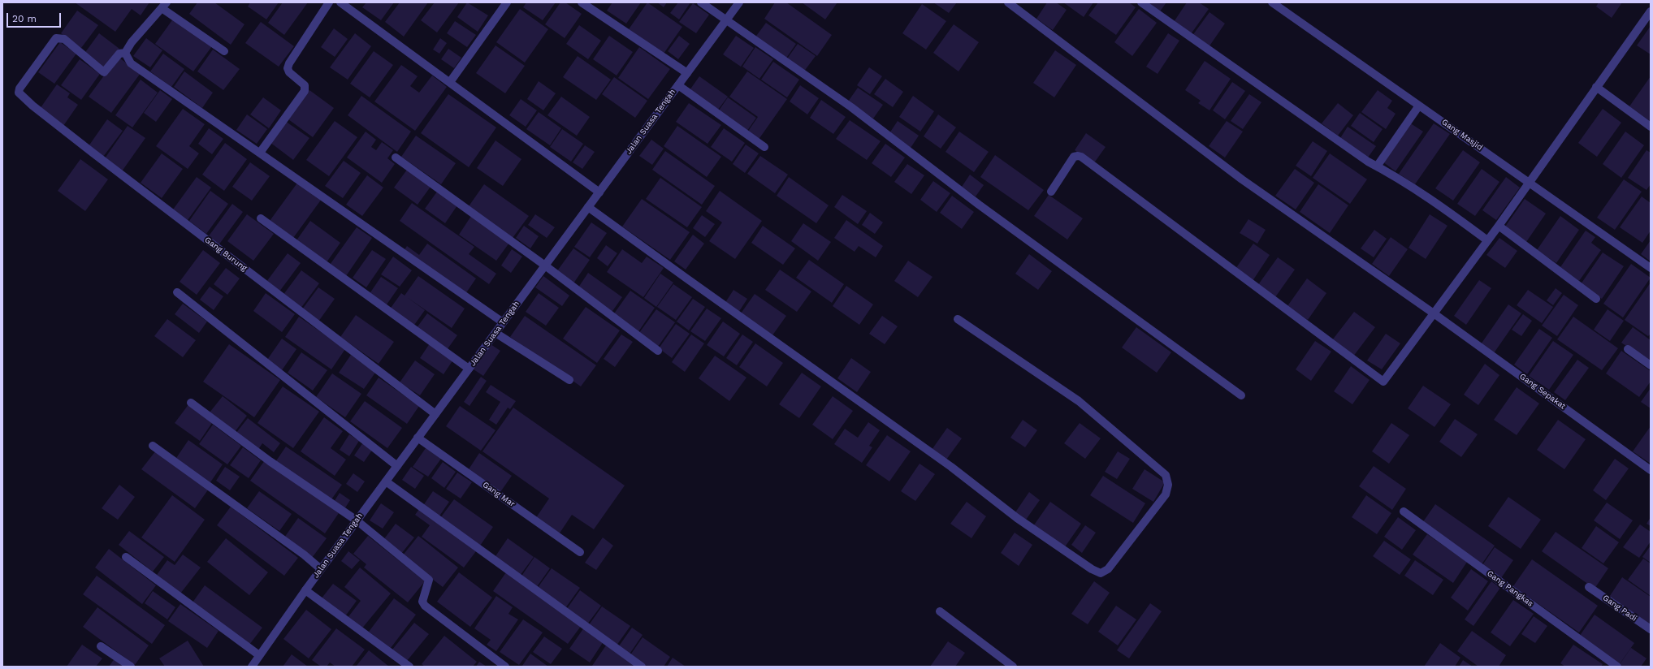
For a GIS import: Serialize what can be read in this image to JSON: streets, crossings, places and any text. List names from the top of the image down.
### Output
{
  "streets": {
    "street": [
      "Jalan Suasa Tengah",
      "Gang Masjid",
      "Gang Burung",
      "Gang Sepakat",
      "Gang Mar",
      "Gang Pangkas",
      "Gang Padi"
    ]
  },
  "crossings": [
    ["Jalan Suasa Tengah", "Gang Burung"],
    ["Jalan Suasa Tengah", "Gang Mar"]
  ],
  "scale_bar": "20 m"
}
